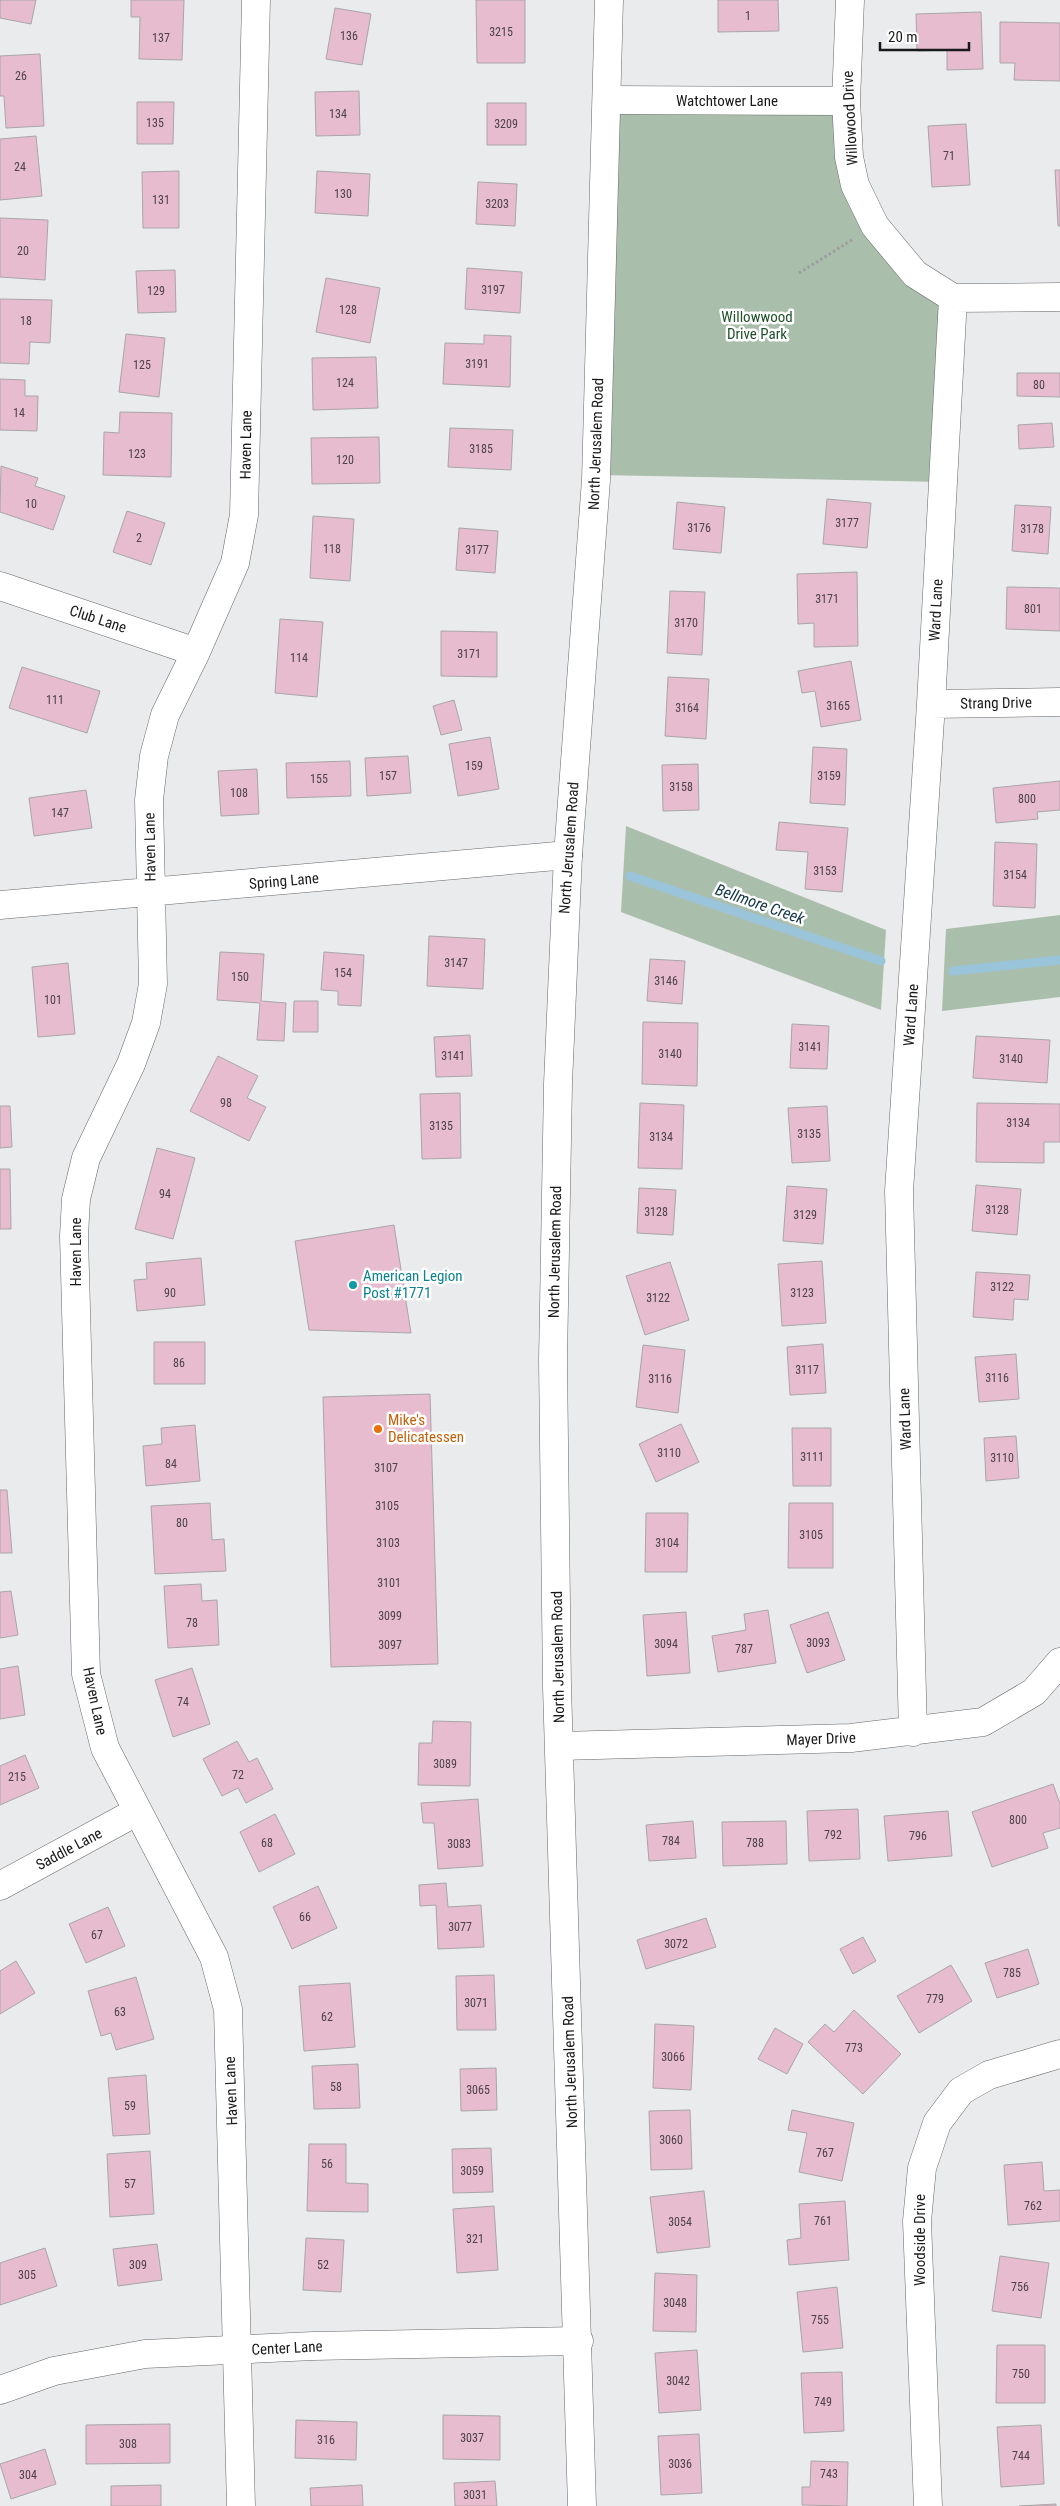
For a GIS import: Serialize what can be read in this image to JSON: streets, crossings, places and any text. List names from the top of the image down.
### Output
{
  "streets": {
    "street": [
      "Watchtower Lane",
      "Willowood Drive",
      "North Jerusalem Road",
      "Haven Lane",
      "Ward Lane",
      "Club Lane",
      "Strang Drive",
      "Spring Lane",
      "Mayer Drive",
      "Saddle Lane",
      "Woodside Drive",
      "Center Lane"
    ]
  },
  "crossings": [
    ["Watchtower Lane", "Willowood Drive"],
    ["Watchtower Lane", "North Jerusalem Road"],
    ["Willowood Drive", "Ward Lane"],
    ["North Jerusalem Road", "Spring Lane"],
    ["North Jerusalem Road", "Mayer Drive"],
    ["North Jerusalem Road", "Center Lane"],
    ["Haven Lane", "Club Lane"],
    ["Haven Lane", "Spring Lane"],
    ["Haven Lane", "Saddle Lane"],
    ["Haven Lane", "Center Lane"],
    ["Ward Lane", "Strang Drive"],
    ["Ward Lane", "Mayer Drive"]
  ],
  "water": ["Bellmore Creek"],
  "parks": ["Willowwood Drive Park"],
  "places": ["American Legion Post #1771", "Mike's Delicatessen"],
  "house_numbers": [
    "1",
    "3215",
    "136",
    "137",
    "26",
    "134",
    "135",
    "3209",
    "71",
    "24",
    "130",
    "131",
    "3203",
    "20",
    "3197",
    "129",
    "128",
    "18",
    "3191",
    "125",
    "124",
    "80",
    "14",
    "3185",
    "123",
    "120",
    "10",
    "3177",
    "3176",
    "3178",
    "2",
    "118",
    "3177",
    "3171",
    "801",
    "3170",
    "3171",
    "114",
    "111",
    "3165",
    "3164",
    "159",
    "157",
    "3159",
    "155",
    "3158",
    "108",
    "800",
    "147",
    "3153",
    "3154",
    "3147",
    "154",
    "150",
    "3146",
    "101",
    "3141",
    "3140",
    "3141",
    "3140",
    "98",
    "3134",
    "3135",
    "3135",
    "3134",
    "94",
    "3128",
    "3128",
    "3129",
    "3122",
    "90",
    "3123",
    "3122",
    "86",
    "3117",
    "3116",
    "3116",
    "3110",
    "3111",
    "3110",
    "84",
    "3107",
    "3105",
    "80",
    "3105",
    "3103",
    "3104",
    "3101",
    "3099",
    "78",
    "3093",
    "3094",
    "3097",
    "787",
    "74",
    "3089",
    "72",
    "215",
    "800",
    "792",
    "796",
    "784",
    "68",
    "788",
    "3083",
    "66",
    "3077",
    "67",
    "3072",
    "785",
    "779",
    "3071",
    "63",
    "62",
    "773",
    "3066",
    "58",
    "3065",
    "59",
    "3060",
    "767",
    "56",
    "3059",
    "57",
    "762",
    "761",
    "3054",
    "321",
    "309",
    "52",
    "305",
    "756",
    "3048",
    "755",
    "750",
    "3042",
    "749",
    "3037",
    "316",
    "308",
    "744",
    "3036",
    "743",
    "304",
    "3031"
  ],
  "scale_bar": "20 m"
}
